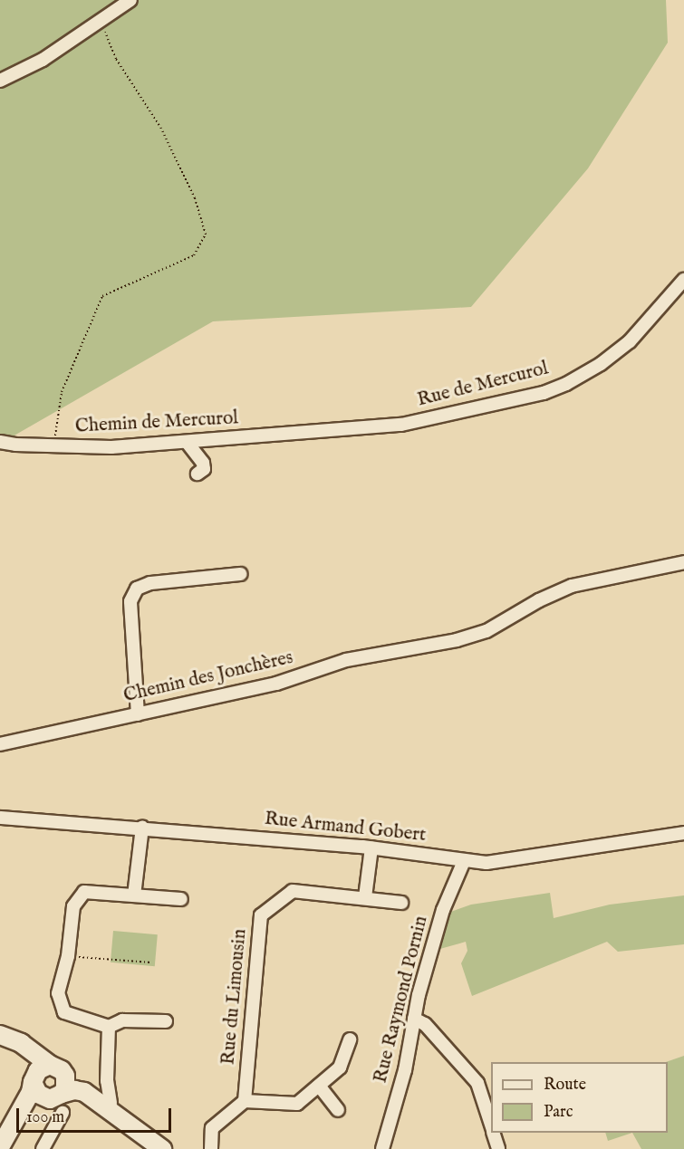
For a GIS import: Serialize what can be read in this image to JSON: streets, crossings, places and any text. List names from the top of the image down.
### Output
{
  "streets": {
    "street": [
      "Rue de Mercurol",
      "Chemin de Mercurol",
      "Chemin des Jonchères",
      "Rue Armand Gobert",
      "Rue du Limousin",
      "Rue Raymond Pornin"
    ]
  },
  "crossings": [
    ["Rue de Mercurol", "Chemin de Mercurol"],
    ["Rue Armand Gobert", "Rue Raymond Pornin"]
  ],
  "legend": ["Route", "Parc"],
  "scale_bar": "100 m"
}
